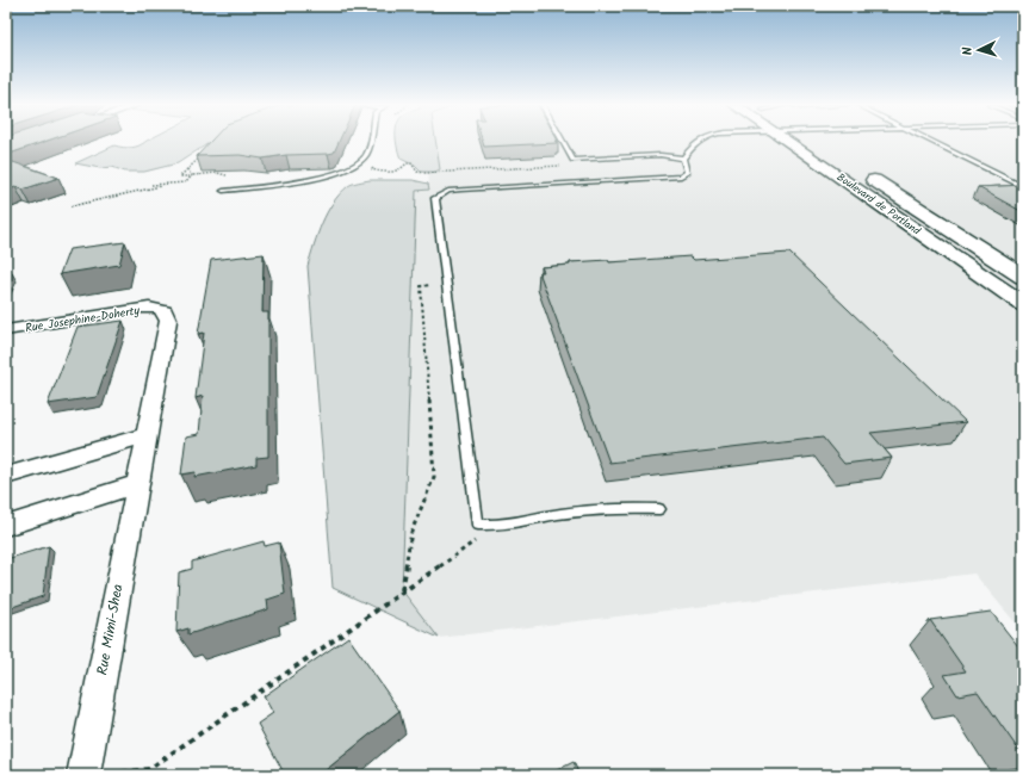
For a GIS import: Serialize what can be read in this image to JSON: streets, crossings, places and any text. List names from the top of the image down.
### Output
{
  "streets": {
    "main road": ["Boulevard de Portland"],
    "street": ["Rue Josephine-Doherty", "Rue Mimi-Shea"]
  },
  "crossings": [
    ["Rue Josephine-Doherty", "Rue Mimi-Shea"]
  ],
  "north": "left"
}
